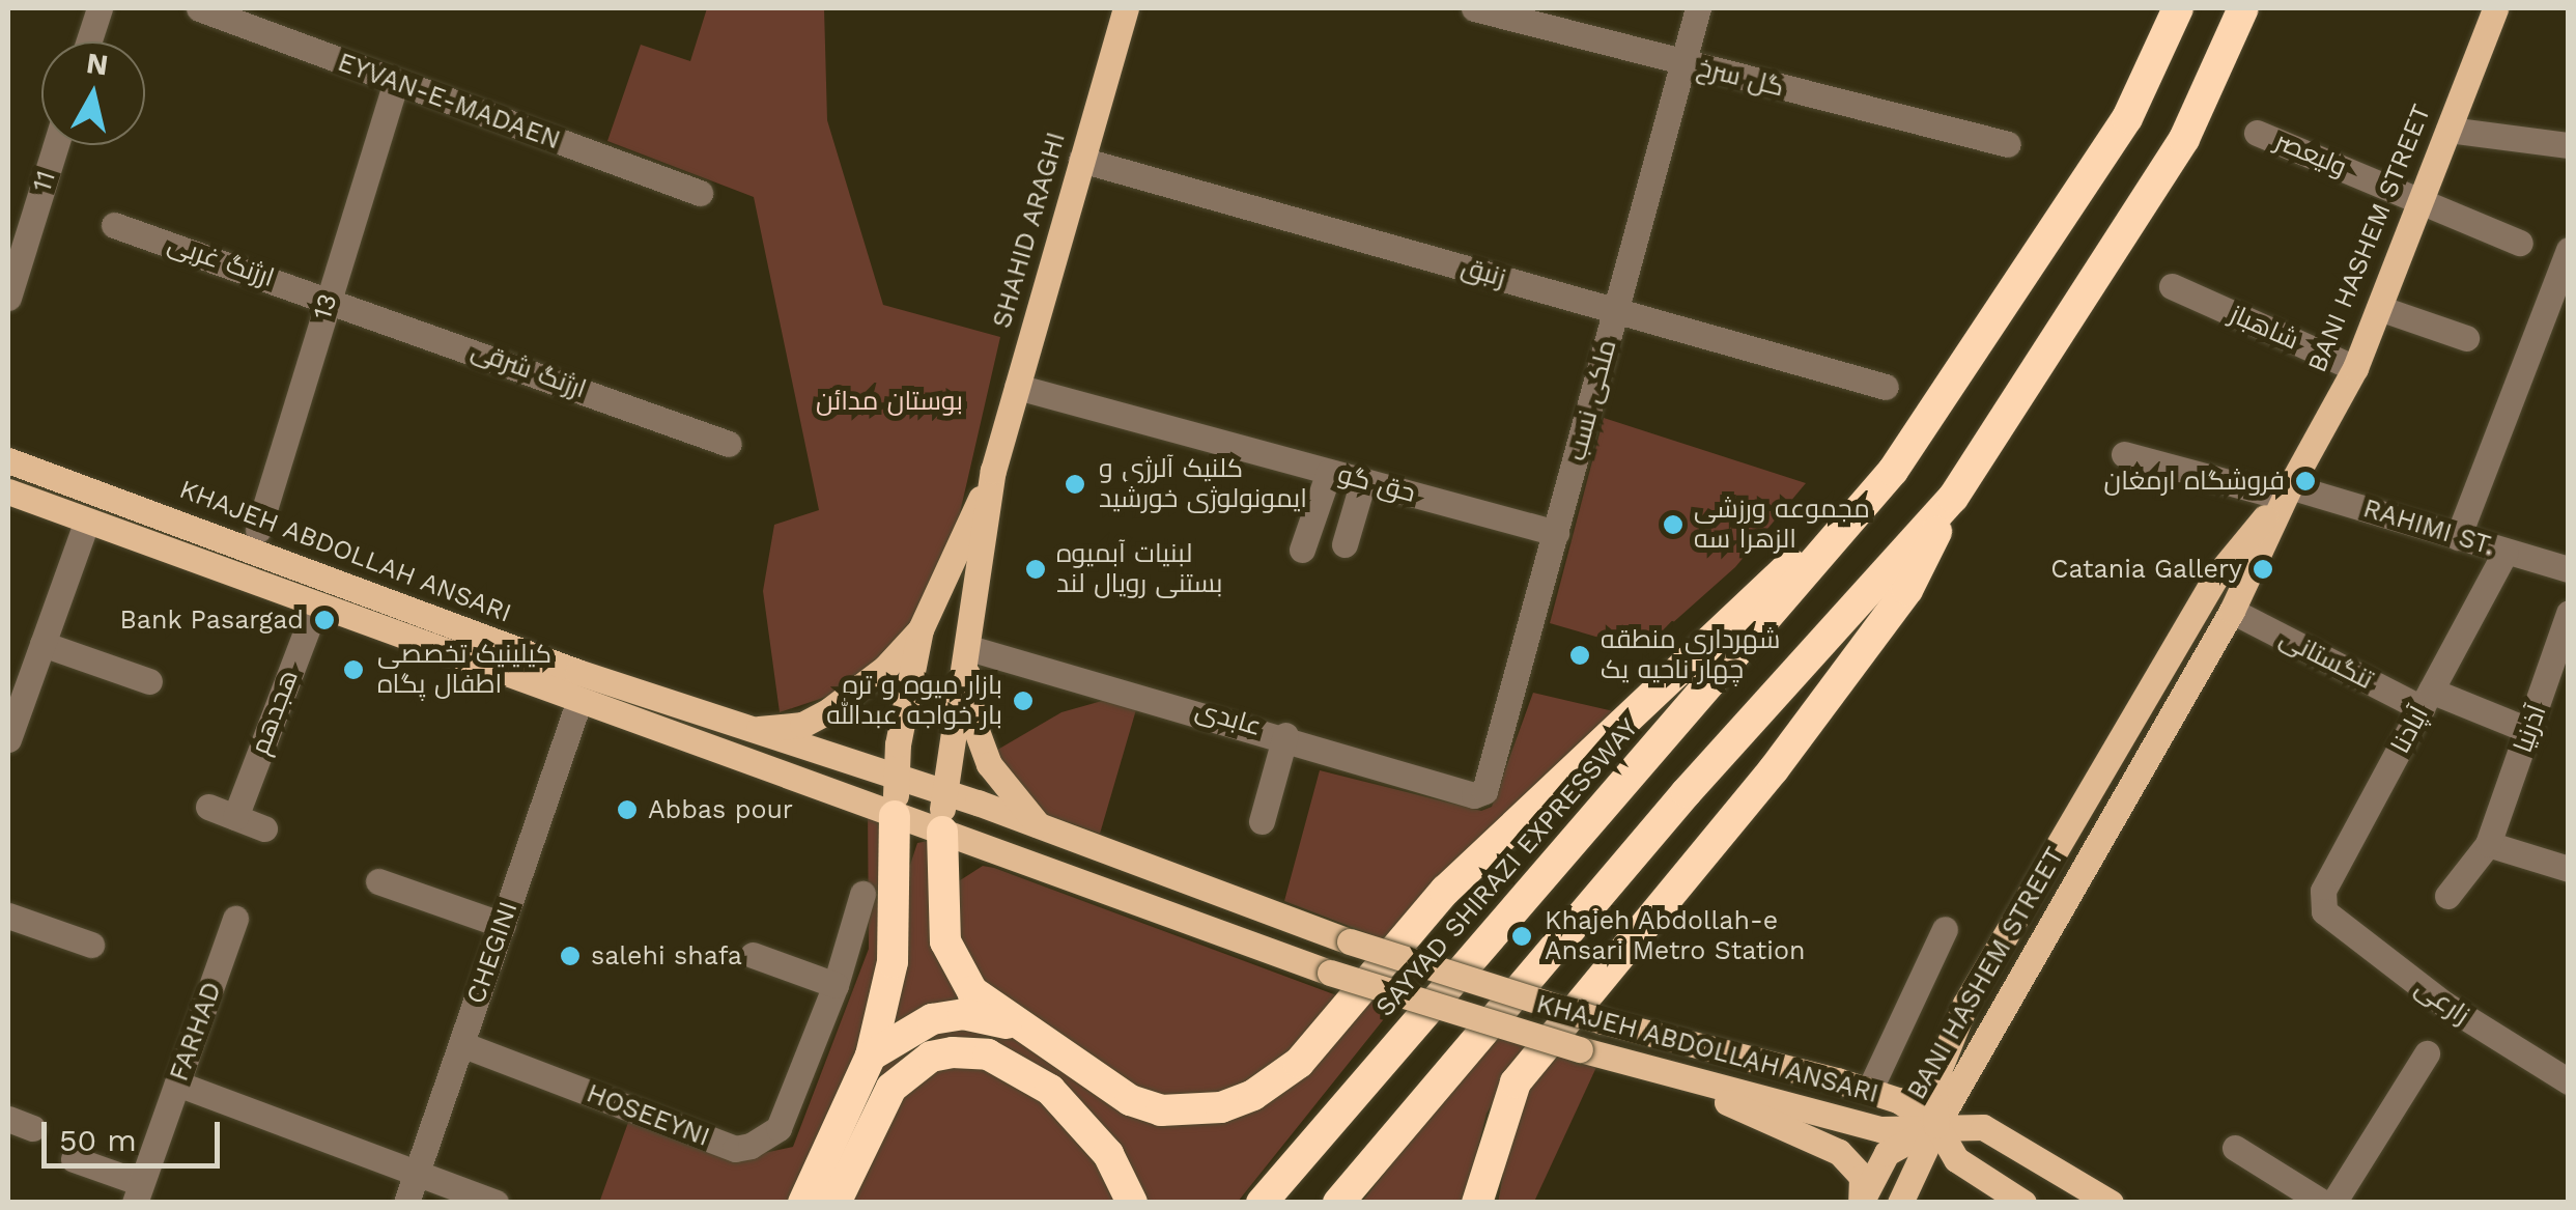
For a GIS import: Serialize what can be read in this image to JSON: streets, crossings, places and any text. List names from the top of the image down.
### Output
{
  "streets": {
    "highway": ["SAYYAD SHIRAZI EXPRESSWAY"],
    "main road": ["SHAHID ARAGHI", "BANI HASHEM STREET", "KHAJEH ABDOLLAH ANSARI"],
    "street": [
      "گل سرخ",
      "EYVAN-E-MADAEN",
      "ولیعصر",
      "11",
      "ارژنگ غربی",
      "زنبق",
      "13",
      "شاهباز",
      "ارژنگ شرقی",
      "ملکی نسب",
      "حق گو",
      "RAHIMI ST.",
      "تنگستانی",
      "هجدهم",
      "عابدی",
      "آذرنیا",
      "آپادنا",
      "CHEGINI",
      "زارعی",
      "FARHAD",
      "HOSEEYNI"
    ]
  },
  "crossings": [
    ["گل سرخ", "ملکی نسب"],
    ["EYVAN-E-MADAEN", "13"],
    ["ولیعصر", "BANI HASHEM STREET"],
    ["SHAHID ARAGHI", "زنبق"],
    ["SHAHID ARAGHI", "حق گو"],
    ["SHAHID ARAGHI", "KHAJEH ABDOLLAH ANSARI"],
    ["SHAHID ARAGHI", "عابدی"],
    ["BANI HASHEM STREET", "شاهباز"],
    ["BANI HASHEM STREET", "RAHIMI ST."],
    ["BANI HASHEM STREET", "KHAJEH ABDOLLAH ANSARI"],
    ["BANI HASHEM STREET", "تنگستانی"],
    ["ارژنگ غربی", "13"],
    ["ارژنگ غربی", "ارژنگ شرقی"],
    ["زنبق", "ملکی نسب"],
    ["13", "ارژنگ شرقی"],
    ["ملکی نسب", "حق گو"],
    ["ملکی نسب", "عابدی"],
    ["RAHIMI ST.", "آپادنا"],
    ["تنگستانی", "آذرنیا"],
    ["تنگستانی", "آپادنا"],
    ["آپادنا", "زارعی"],
    ["CHEGINI", "HOSEEYNI"]
  ],
  "parks": ["بوستان مدائن"],
  "places": [
    "فروشگاه ارمغان",
    "کلنیک آلرژی و ایمونولوژی خورشید",
    "مجموعه ورزشی الزهرا سه",
    "لبنیات آبمیوه بستنی رویال لند",
    "Catania Gallery",
    "Bank Pasargad",
    "شهرداری منطقه چهار ناحیه یک",
    "کیلینیک تخصصی اطفال پگاه",
    "بازار میوه و تره بار خواجه عبدالله",
    "Abbas pour",
    "Khajeh Abdollah-e Ansari Metro Station",
    "salehi shafa"
  ],
  "scale_bar": "50 m",
  "north": "top"
}
